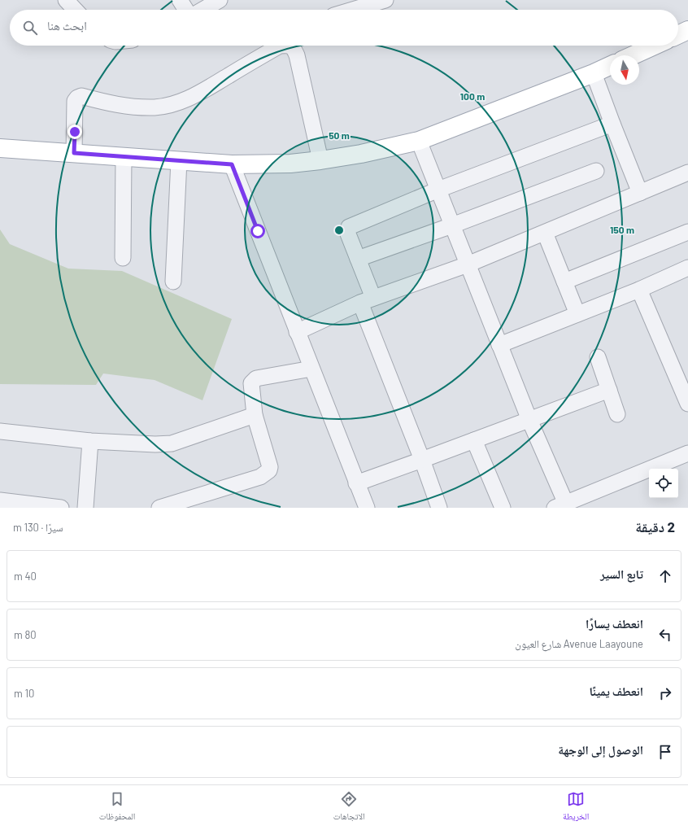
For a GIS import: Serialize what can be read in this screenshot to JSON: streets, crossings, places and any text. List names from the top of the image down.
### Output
{
  "north": "bottom",
  "page": {
    "search": "ابحث هنا",
    "heading": ["2 دقيقة", "سيرًا · 130 m"],
    "list": [
      ["تابع السير", "40 m"],
      ["انعطف يسارًا", "Avenue Laayoune شارع العيون", "80 m"],
      ["انعطف يمينًا", "10 m"],
      "الوصول إلى الوجهة"
    ],
    "nav": ["الخريطة", "الاتجاهات", "المحفوظات"]
  },
  "rings": ["100 m", "50 m", "150 m"]
}
